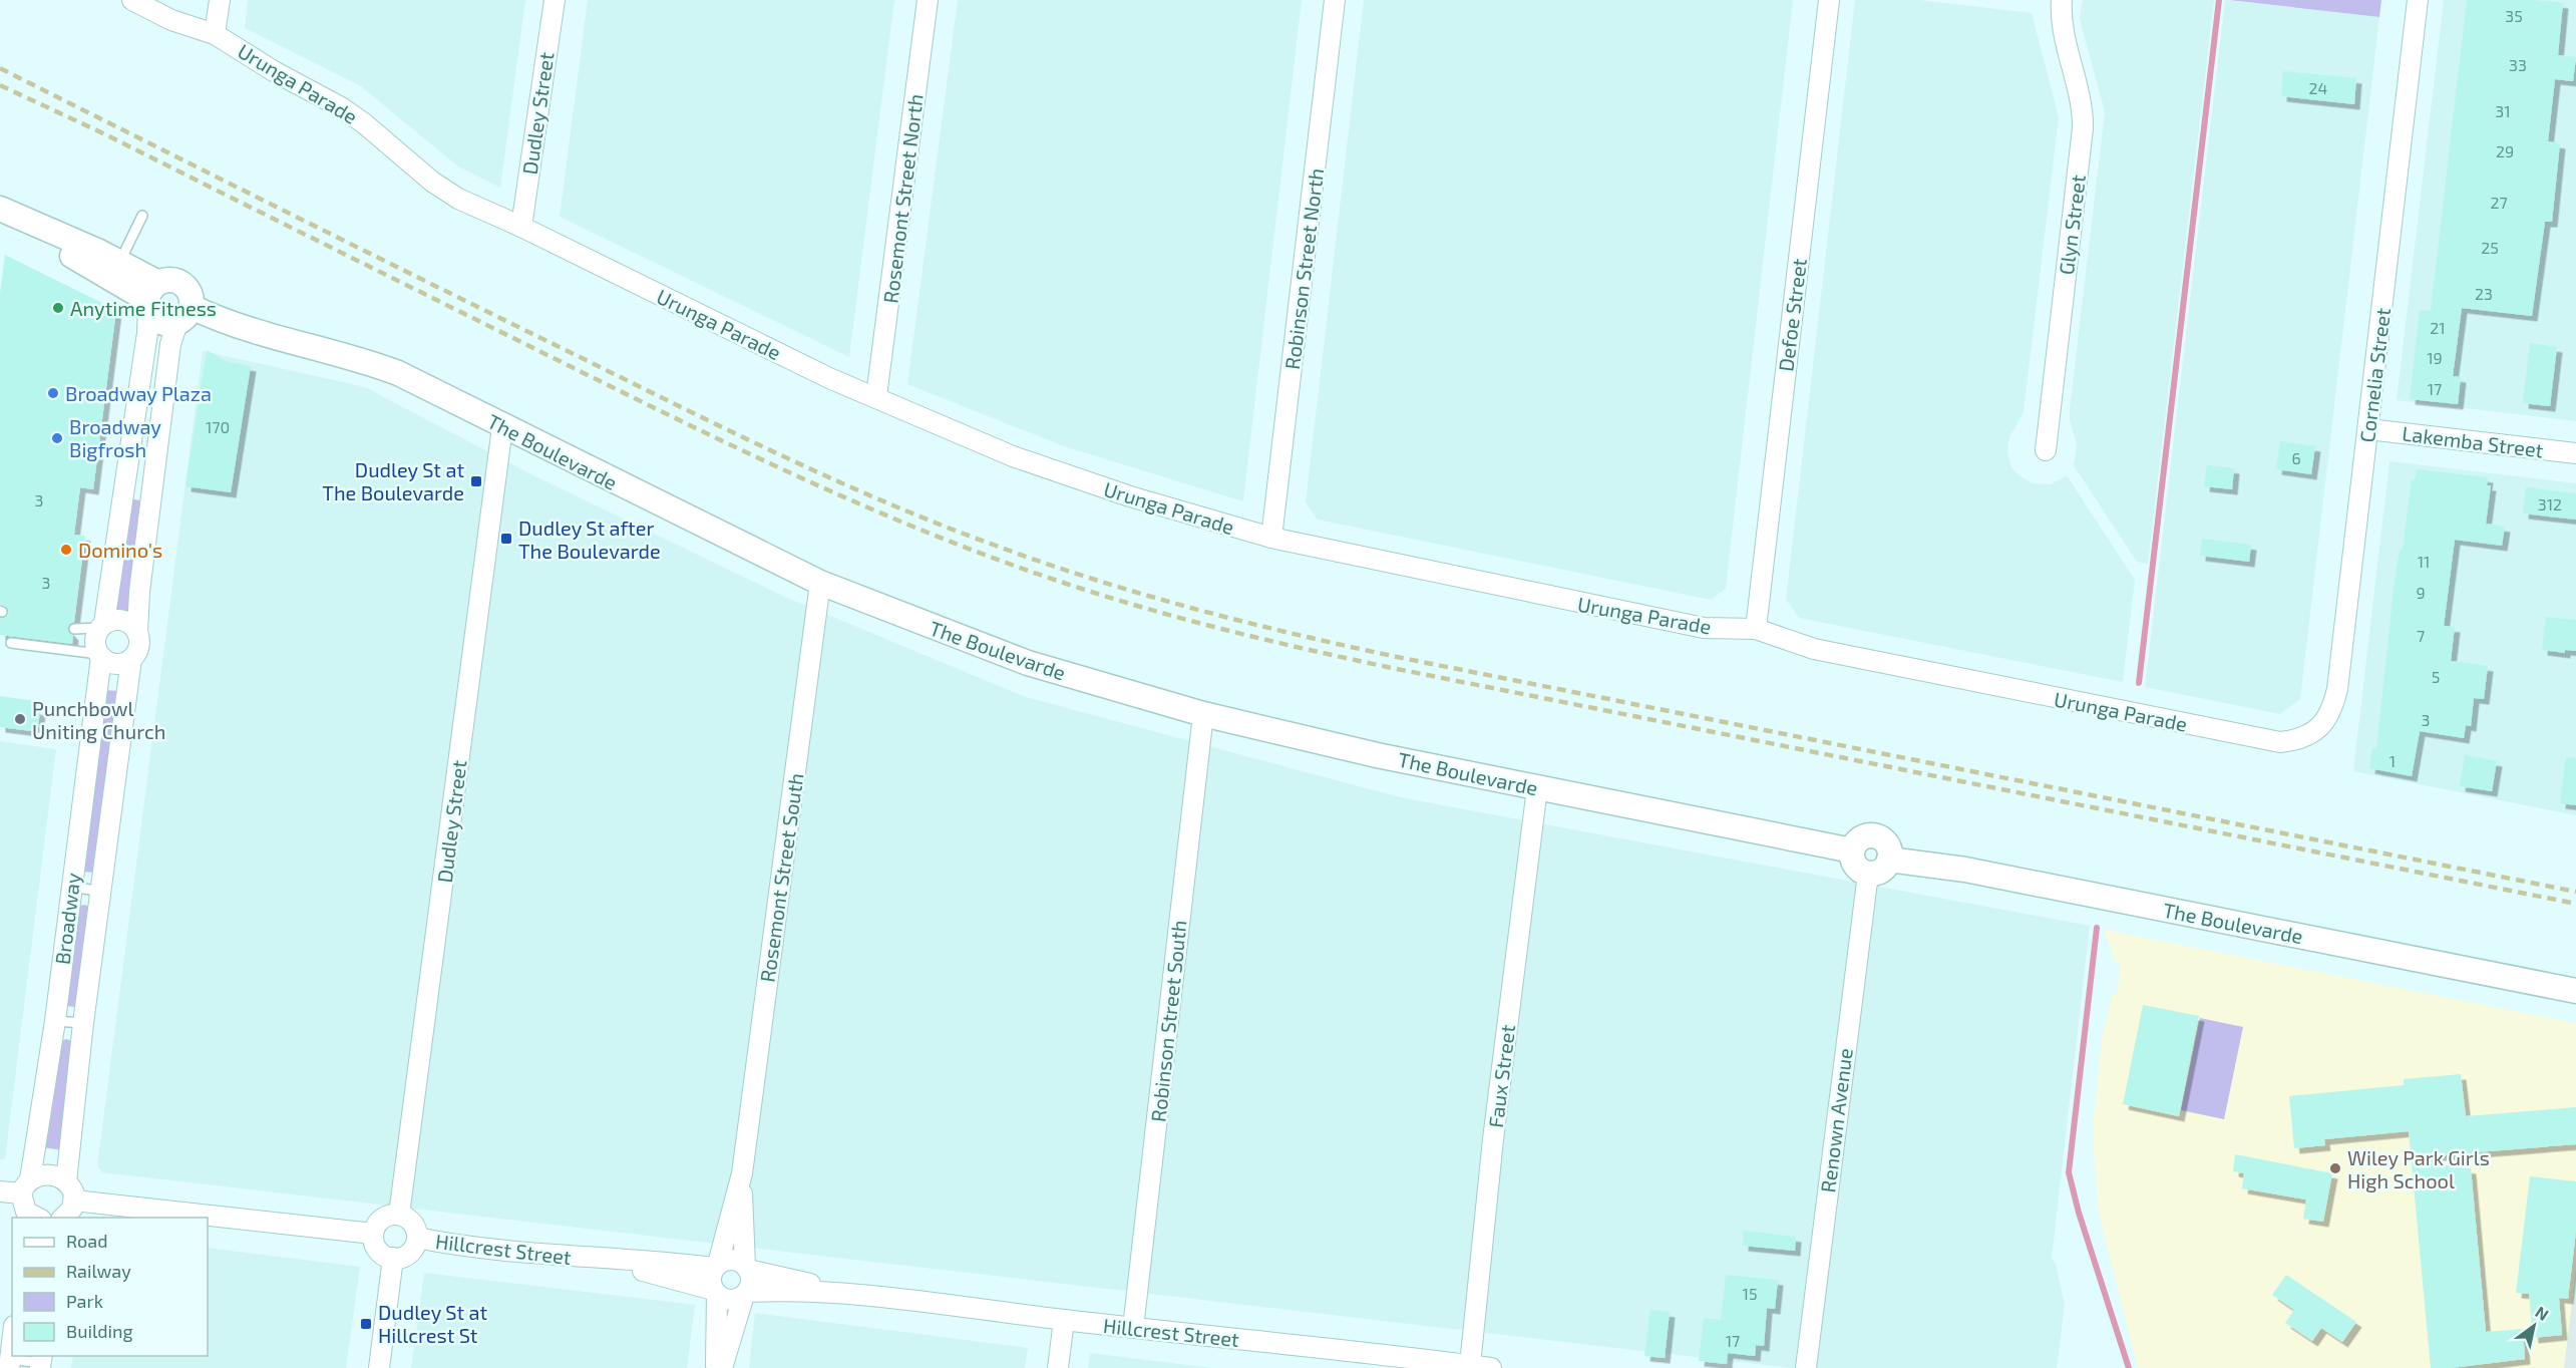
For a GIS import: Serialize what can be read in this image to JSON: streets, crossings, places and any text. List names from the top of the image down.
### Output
{
  "streets": {
    "street": [
      "Urunga Parade",
      "Dudley Street",
      "Rosemont Street North",
      "Glyn Street",
      "Robinson Street North",
      "Defoe Street",
      "Cornelia Street",
      "Lakemba Street",
      "The Boulevarde",
      "Rosemont Street South",
      "Broadway",
      "Robinson Street South",
      "Faux Street",
      "Renown Avenue",
      "Hillcrest Street"
    ]
  },
  "crossings": [
    ["Urunga Parade", "Dudley Street"],
    ["Urunga Parade", "Rosemont Street North"],
    ["Urunga Parade", "Robinson Street North"],
    ["Urunga Parade", "Defoe Street"],
    ["Urunga Parade", "Cornelia Street"],
    ["Dudley Street", "The Boulevarde"],
    ["Dudley Street", "Hillcrest Street"],
    ["Cornelia Street", "Lakemba Street"],
    ["The Boulevarde", "Rosemont Street South"],
    ["The Boulevarde", "Robinson Street South"],
    ["The Boulevarde", "Faux Street"],
    ["The Boulevarde", "Renown Avenue"],
    ["Rosemont Street South", "Hillcrest Street"],
    ["Robinson Street South", "Hillcrest Street"],
    ["Faux Street", "Hillcrest Street"]
  ],
  "places": {
    "other": [
      "Anytime Fitness",
      "Broadway Plaza",
      "Broadway Bigfrosh",
      "Domino's",
      "Punchbowl Uniting Church",
      "Wiley Park Girls High School"
    ],
    "transit": ["Dudley St at The Boulevarde", "Dudley St after The Boulevarde", "Dudley St at Hillcrest St"]
  },
  "house_numbers": [
    "35",
    "33",
    "24",
    "31",
    "29",
    "27",
    "25",
    "23",
    "21",
    "19",
    "17",
    "170",
    "6",
    "3",
    "312",
    "11",
    "3",
    "9",
    "7",
    "5",
    "3",
    "1",
    "15",
    "17"
  ],
  "legend": [
    "Road",
    "Railway",
    "Park",
    "Building"
  ],
  "north": "top right"
}
